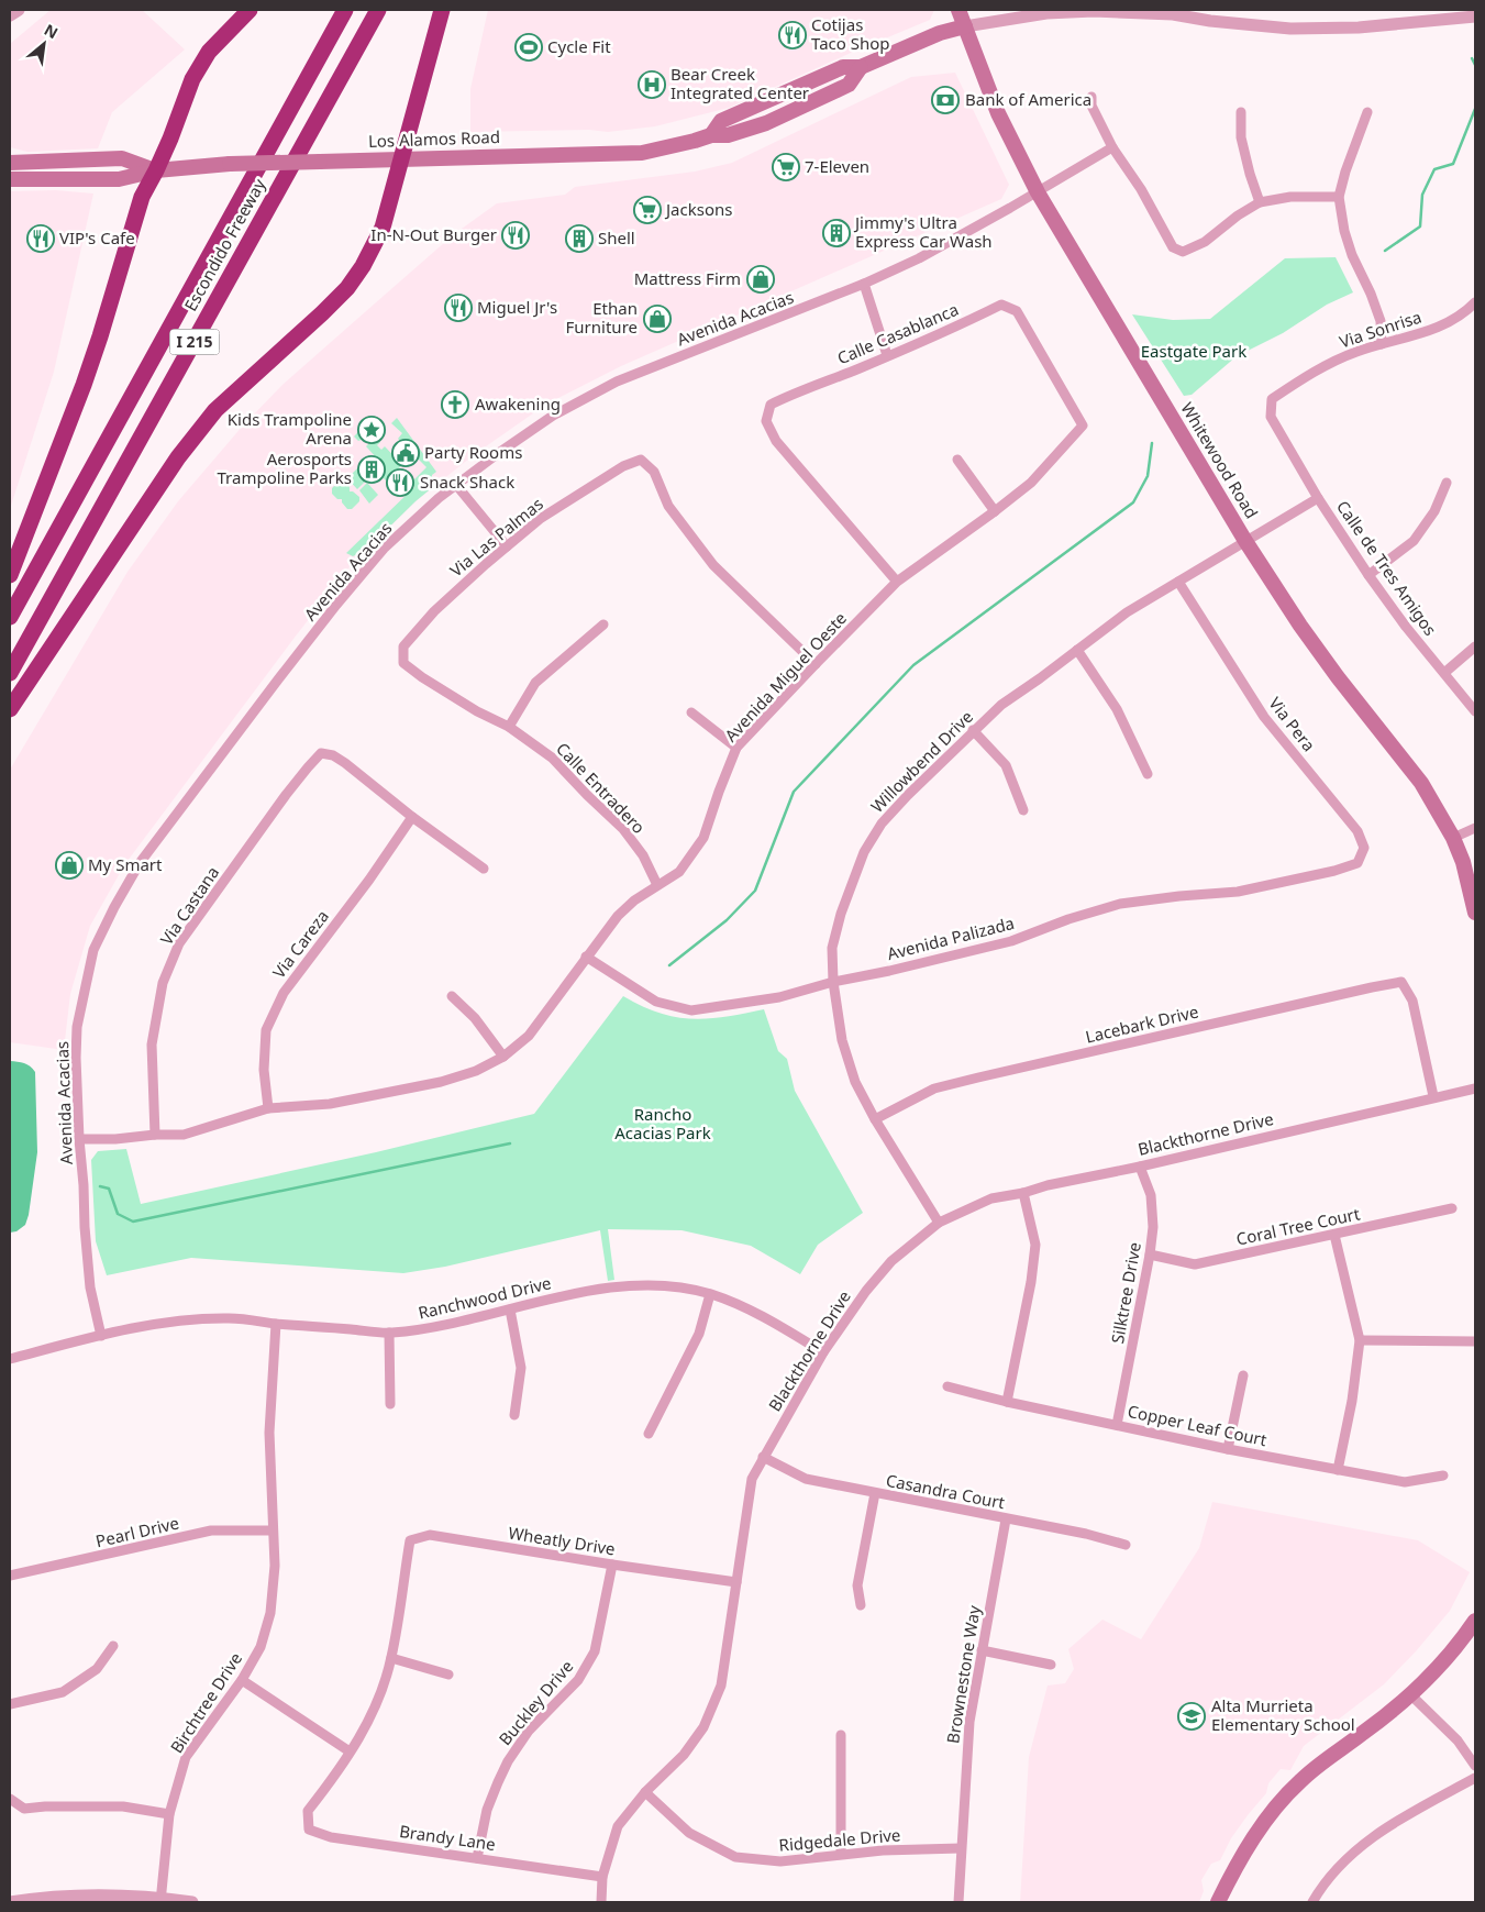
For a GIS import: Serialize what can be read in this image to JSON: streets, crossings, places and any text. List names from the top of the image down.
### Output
{
  "streets": {
    "highway": ["Escondido Freeway", "I 215"],
    "main road": ["Los Alamos Road", "Whitewood Road"],
    "street": [
      "Avenida Acacias",
      "Via Sonrisa",
      "Calle Casablanca",
      "Via Las Palmas",
      "Calle de Tres Amigos",
      "Avenida Miguel Oeste",
      "Via Pera",
      "Willowbend Drive",
      "Calle Entradero",
      "Via Castana",
      "Avenida Palizada",
      "Via Careza",
      "Lacebark Drive",
      "Blackthorne Drive",
      "Coral Tree Court",
      "Silktree Drive",
      "Ranchwood Drive",
      "Copper Leaf Court",
      "Casandra Court",
      "Pearl Drive",
      "Wheatly Drive",
      "Brownestone Way",
      "Birchtree Drive",
      "Buckley Drive",
      "Brandy Lane",
      "Ridgedale Drive"
    ]
  },
  "crossings": [
    ["Los Alamos Road", "Whitewood Road"],
    ["Avenida Acacias", "Whitewood Road"],
    ["Avenida Acacias", "Avenida Miguel Oeste"],
    ["Avenida Acacias", "Ranchwood Drive"],
    ["Via Sonrisa", "Calle de Tres Amigos"],
    ["Calle Casablanca", "Avenida Miguel Oeste"],
    ["Whitewood Road", "Willowbend Drive"],
    ["Via Las Palmas", "Avenida Miguel Oeste"],
    ["Via Las Palmas", "Calle Entradero"],
    ["Calle de Tres Amigos", "Willowbend Drive"],
    ["Avenida Miguel Oeste", "Calle Entradero"],
    ["Avenida Miguel Oeste", "Via Castana"],
    ["Avenida Miguel Oeste", "Avenida Palizada"],
    ["Avenida Miguel Oeste", "Via Careza"],
    ["Via Pera", "Willowbend Drive"],
    ["Via Pera", "Avenida Palizada"],
    ["Willowbend Drive", "Avenida Palizada"],
    ["Willowbend Drive", "Lacebark Drive"],
    ["Willowbend Drive", "Blackthorne Drive"],
    ["Via Castana", "Via Careza"],
    ["Lacebark Drive", "Blackthorne Drive"],
    ["Blackthorne Drive", "Silktree Drive"],
    ["Blackthorne Drive", "Ranchwood Drive"],
    ["Blackthorne Drive", "Casandra Court"],
    ["Blackthorne Drive", "Wheatly Drive"],
    ["Blackthorne Drive", "Brandy Lane"],
    ["Blackthorne Drive", "Ridgedale Drive"],
    ["Coral Tree Court", "Silktree Drive"],
    ["Silktree Drive", "Copper Leaf Court"],
    ["Ranchwood Drive", "Birchtree Drive"],
    ["Casandra Court", "Brownestone Way"],
    ["Pearl Drive", "Birchtree Drive"],
    ["Wheatly Drive", "Buckley Drive"],
    ["Brownestone Way", "Ridgedale Drive"],
    ["Buckley Drive", "Brandy Lane"]
  ],
  "parks": ["Eastgate Park", "Rancho Acacias Park"],
  "places": {
    "restaurant": [
      "Cotijas Taco Shop",
      "In-N-Out Burger",
      "VIP's Cafe",
      "Miguel Jr's",
      "Snack Shack"
    ],
    "sports": ["Cycle Fit"],
    "hospital": ["Bear Creek Integrated Center"],
    "bank": ["Bank of America"],
    "supermarket": ["7-Eleven", "Jacksons"],
    "building": ["Jimmy's Ultra Express Car Wash", "Shell", "Aerosports Trampoline Parks"],
    "shop": ["Mattress Firm", "Ethan Furniture", "My Smart"],
    "church": ["Awakening"],
    "place": ["Kids Trampoline Arena"],
    "public building": ["Party Rooms"],
    "school or university": ["Alta Murrieta Elementary School"]
  },
  "north": "top right"
}
